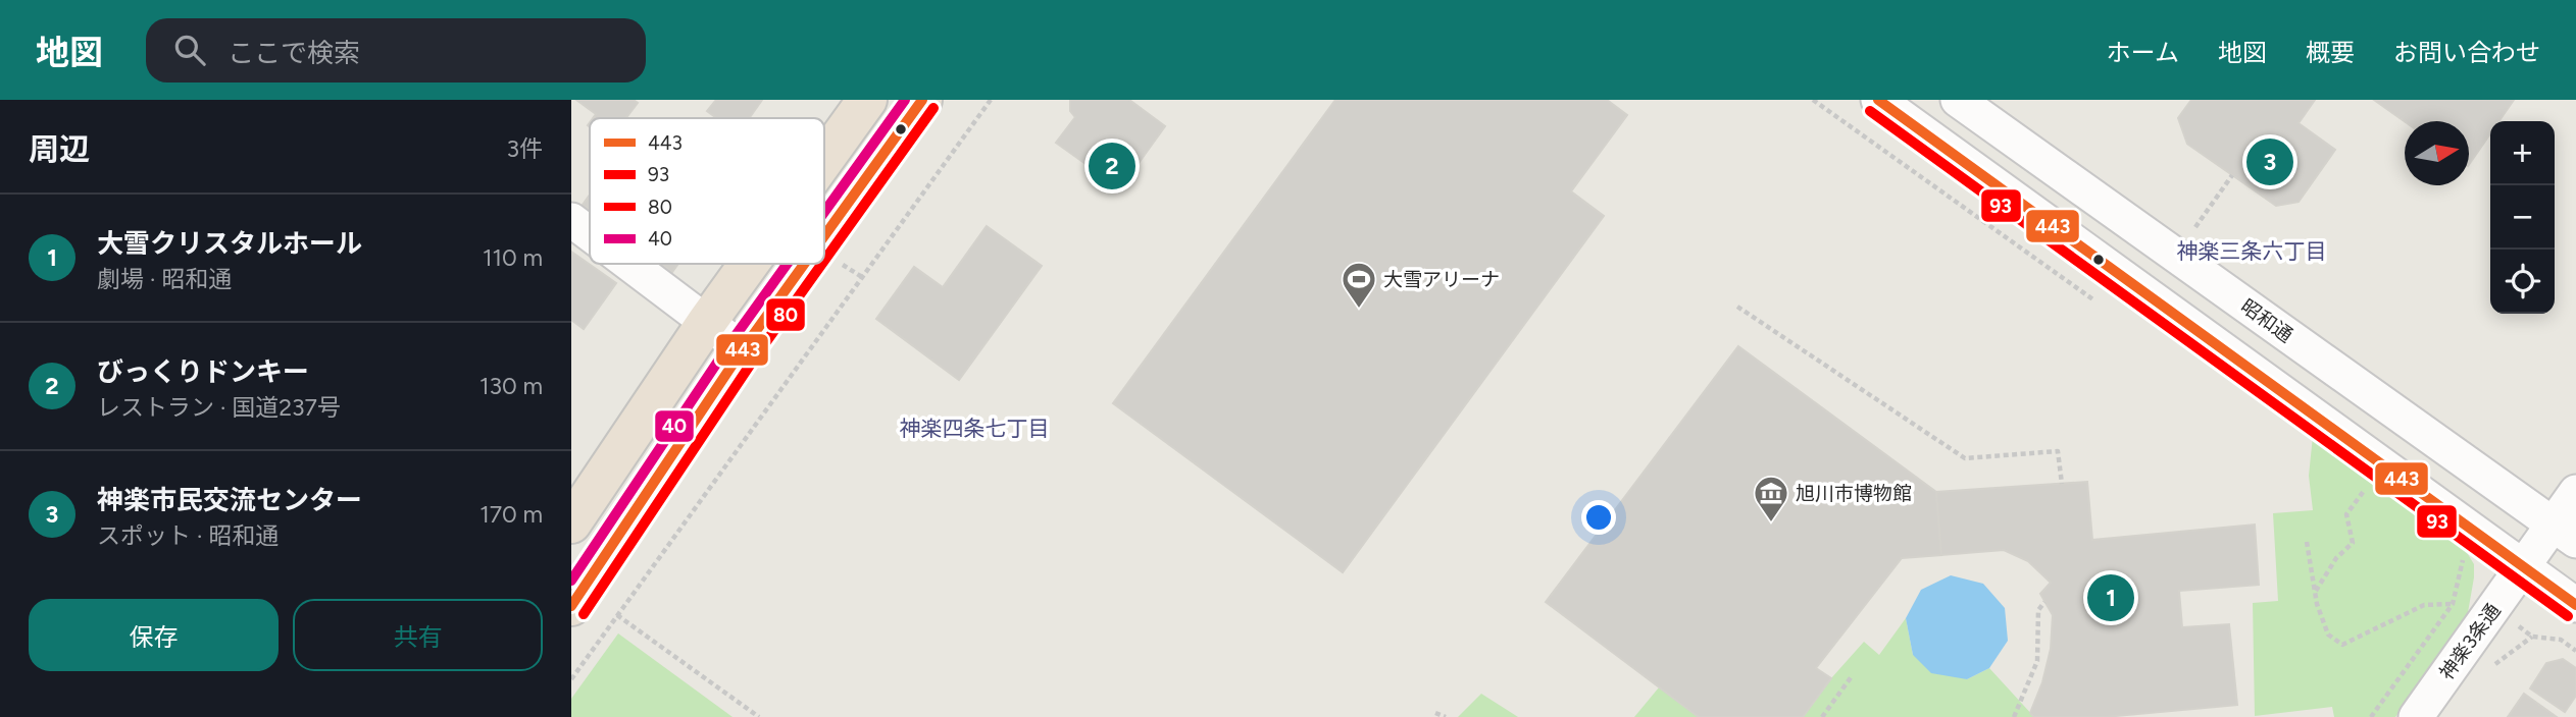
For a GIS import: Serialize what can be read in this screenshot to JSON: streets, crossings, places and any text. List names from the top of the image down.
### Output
{
  "streets": {
    "street": ["昭和通", "神楽3条通"]
  },
  "crossings": [
    ["昭和通", "神楽3条通"]
  ],
  "districts": ["神楽三条六丁目", "神楽四条七丁目"],
  "places": {
    "sports": ["大雪アリーナ"],
    "museum": ["旭川市博物館"]
  },
  "lines": [
    "transit line 443",
    "transit line 40",
    "transit line 80",
    "transit line 93"
  ],
  "legend": [
    "443",
    "93",
    "80",
    "40"
  ],
  "north": "right",
  "page": {
    "header": "地図",
    "search": "ここで検索",
    "nav": [
      "ホーム",
      "地図",
      "概要",
      "お問い合わせ"
    ],
    "heading": ["周辺", "3件"],
    "map_buttons": ["+", "−"],
    "pins": ["3", "2", "1"],
    "list": [
      {
        "mark": "1",
        "name": "大雪クリスタルホール",
        "note": "劇場 · 昭和通",
        "value": "110 m"
      },
      {
        "mark": "2",
        "name": "びっくりドンキー",
        "note": "レストラン · 国道237号",
        "value": "130 m"
      },
      {
        "mark": "3",
        "name": "神楽市民交流センター",
        "note": "スポット · 昭和通",
        "value": "170 m"
      }
    ],
    "buttons": ["保存", "共有"]
  }
}
